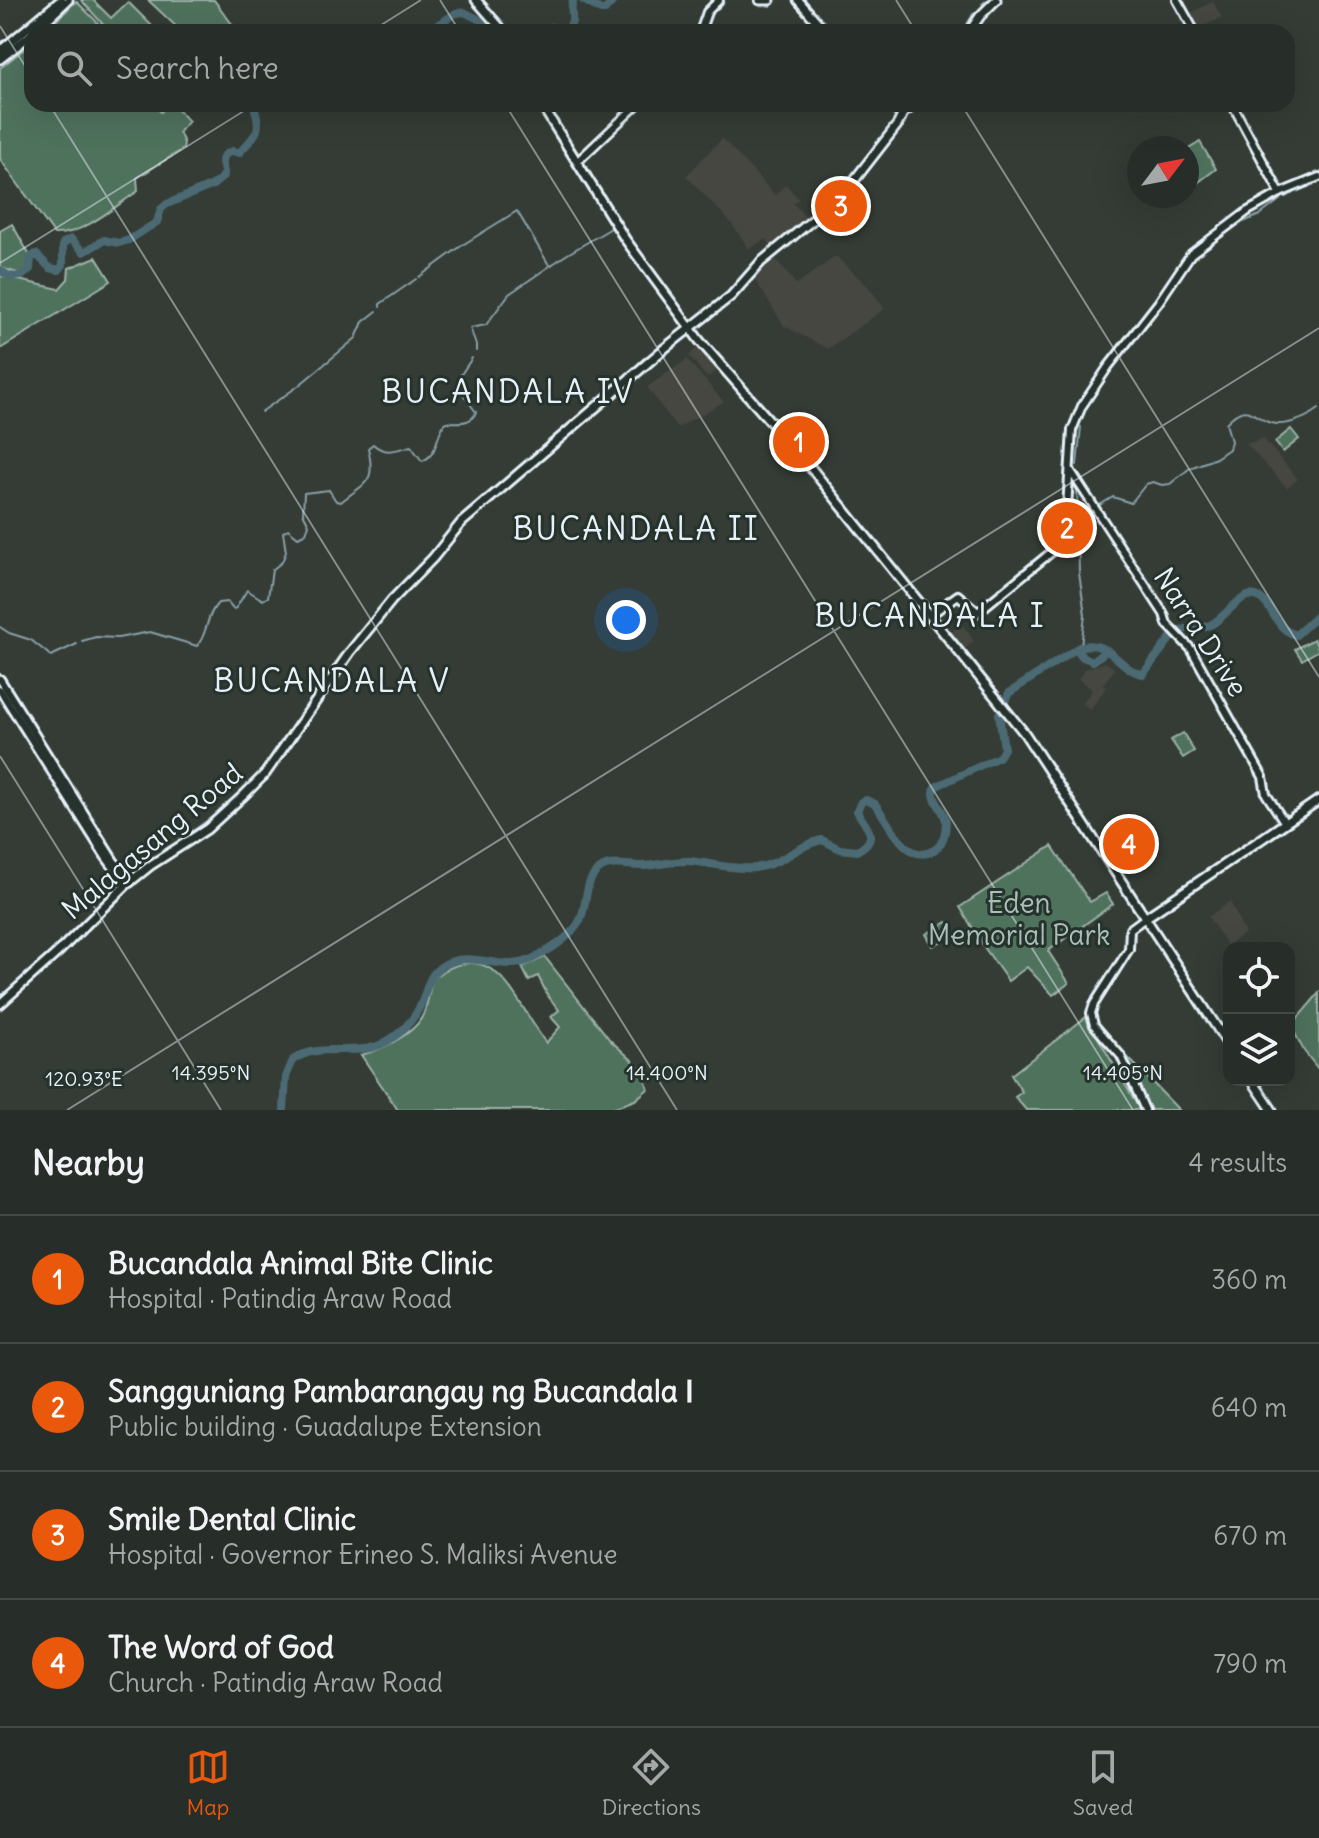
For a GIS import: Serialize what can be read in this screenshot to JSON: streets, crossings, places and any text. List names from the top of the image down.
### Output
{
  "streets": {
    "main road": ["Malagasang Road"],
    "street": ["Narra Drive"]
  },
  "districts": [
    "BUCANDALA IV",
    "BUCANDALA II",
    "BUCANDALA I",
    "BUCANDALA V"
  ],
  "parks": ["Eden Memorial Park"],
  "north": "top right",
  "page": {
    "search": "Search here",
    "pins": [
      "3",
      "1",
      "2",
      "4"
    ],
    "heading": ["Nearby", "4 results"],
    "list": [
      {
        "mark": "1",
        "name": "Bucandala Animal Bite Clinic",
        "note": "Hospital · Patindig Araw Road",
        "value": "360 m"
      },
      {
        "mark": "2",
        "name": "Sangguniang Pambarangay ng Bucandala Ⅰ",
        "note": "Public building · Guadalupe Extension",
        "value": "640 m"
      },
      {
        "mark": "3",
        "name": "Smile Dental Clinic",
        "note": "Hospital · Governor Erineo S. Maliksi Avenue",
        "value": "670 m"
      },
      {
        "mark": "4",
        "name": "The Word of God",
        "note": "Church · Patindig Araw Road",
        "value": "790 m"
      }
    ],
    "nav": ["Map", "Directions", "Saved"]
  },
  "coordinates": [
    "14.395°N",
    "14.400°N",
    "14.405°N",
    "120.93°E"
  ]
}
